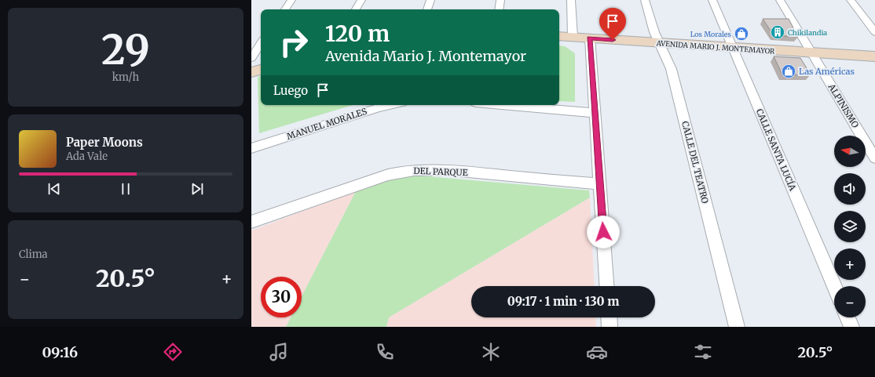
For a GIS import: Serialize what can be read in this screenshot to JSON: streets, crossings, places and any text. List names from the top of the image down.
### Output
{
  "streets": {
    "main road": ["AVENIDA MARIO J. MONTEMAYOR"],
    "street": [
      "ALPINISMO",
      "MANUEL MORALES",
      "CALLE SANTA LUCÍA",
      "CALLE DEL TEATRO",
      "DEL PARQUE"
    ]
  },
  "crossings": [
    ["AVENIDA MARIO J. MONTEMAYOR", "ALPINISMO"],
    ["AVENIDA MARIO J. MONTEMAYOR", "CALLE SANTA LUCÍA"],
    ["AVENIDA MARIO J. MONTEMAYOR", "CALLE DEL TEATRO"]
  ],
  "places": {
    "building": ["Chikilandia"],
    "shop": ["Los Morales", "Las Américas"]
  },
  "north": "left",
  "page": {
    "tile": [
      ["29", "km/h"],
      "Clima"
    ],
    "turn": ["120 m", "Avenida Mario J. Montemayor"],
    "then": "Luego",
    "song": ["Paper Moons", "Ada Vale"],
    "map_buttons": ["+", "−"],
    "heat": ["−", "20.5°", "+"],
    "limit": "30",
    "trip": "09:17 · 1 min · 130 m",
    "tabs": ["09:16", "20.5°"]
  }
}
